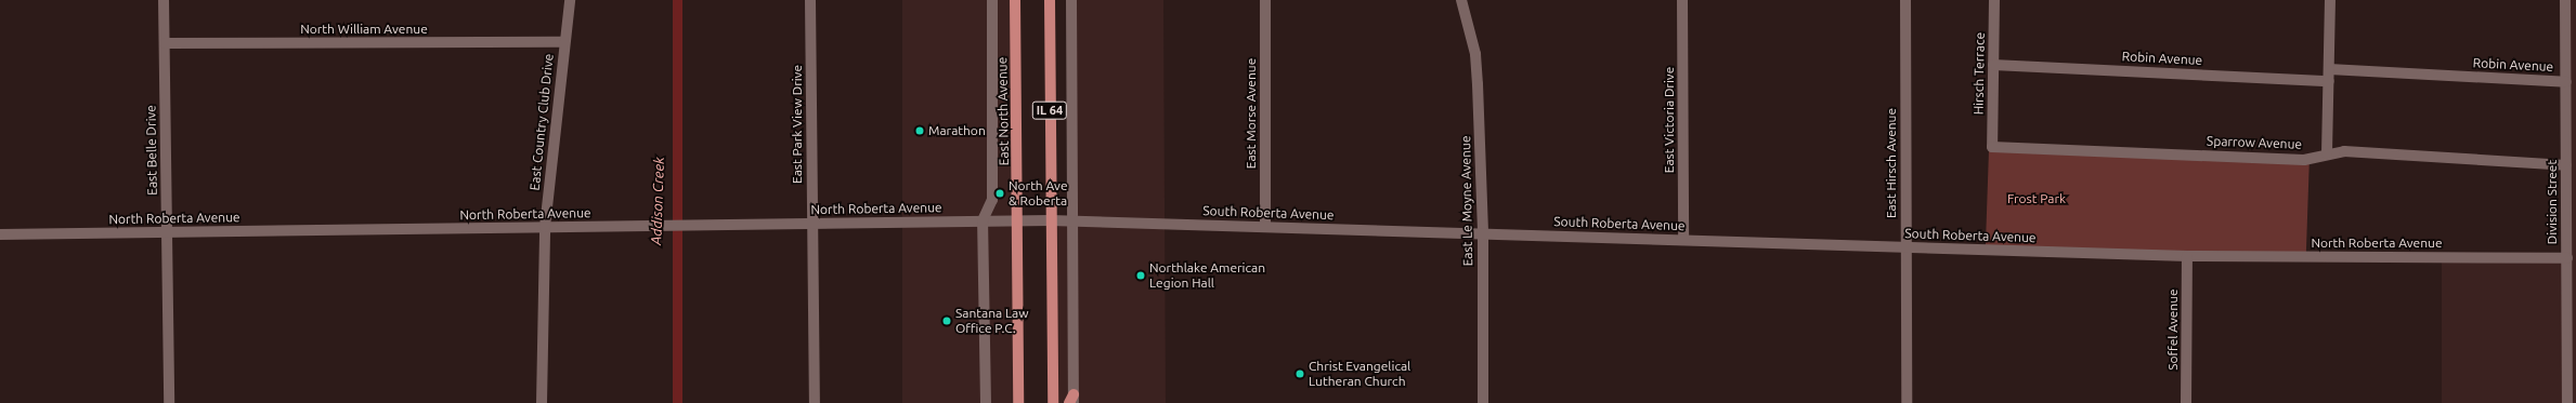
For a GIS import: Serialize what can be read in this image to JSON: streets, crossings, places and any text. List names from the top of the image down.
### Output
{
  "streets": {
    "main road": ["IL 64", "East North Avenue"],
    "street": [
      "North William Avenue",
      "Robin Avenue",
      "Hirsch Terrace",
      "East Morse Avenue",
      "East Victoria Drive",
      "East Country Club Drive",
      "East Park View Drive",
      "Sparrow Avenue",
      "East Belle Drive",
      "East Hirsch Avenue",
      "East Le Moyne Avenue",
      "Division Street",
      "North Roberta Avenue",
      "South Roberta Avenue",
      "Soffel Avenue"
    ]
  },
  "crossings": [
    ["North William Avenue", "East Country Club Drive"],
    ["North William Avenue", "East Belle Drive"],
    ["Robin Avenue", "Hirsch Terrace"],
    ["Robin Avenue", "Division Street"],
    ["Hirsch Terrace", "Sparrow Avenue"],
    ["IL 64", "North Roberta Avenue"],
    ["IL 64", "South Roberta Avenue"],
    ["East North Avenue", "North Roberta Avenue"],
    ["East Morse Avenue", "South Roberta Avenue"],
    ["East Victoria Drive", "South Roberta Avenue"],
    ["East Country Club Drive", "North Roberta Avenue"],
    ["East Park View Drive", "North Roberta Avenue"],
    ["Sparrow Avenue", "Division Street"],
    ["East Belle Drive", "North Roberta Avenue"],
    ["East Hirsch Avenue", "South Roberta Avenue"],
    ["East Le Moyne Avenue", "South Roberta Avenue"],
    ["Division Street", "North Roberta Avenue"],
    ["North Roberta Avenue", "South Roberta Avenue"],
    ["North Roberta Avenue", "Soffel Avenue"],
    ["South Roberta Avenue", "Soffel Avenue"]
  ],
  "water": ["Addison Creek"],
  "parks": ["Frost Park"],
  "places": [
    "Marathon",
    "North Ave & Roberta",
    "Northlake American Legion Hall",
    "Santana Law Office P.C.",
    "Christ Evangelical Lutheran Church"
  ]
}
